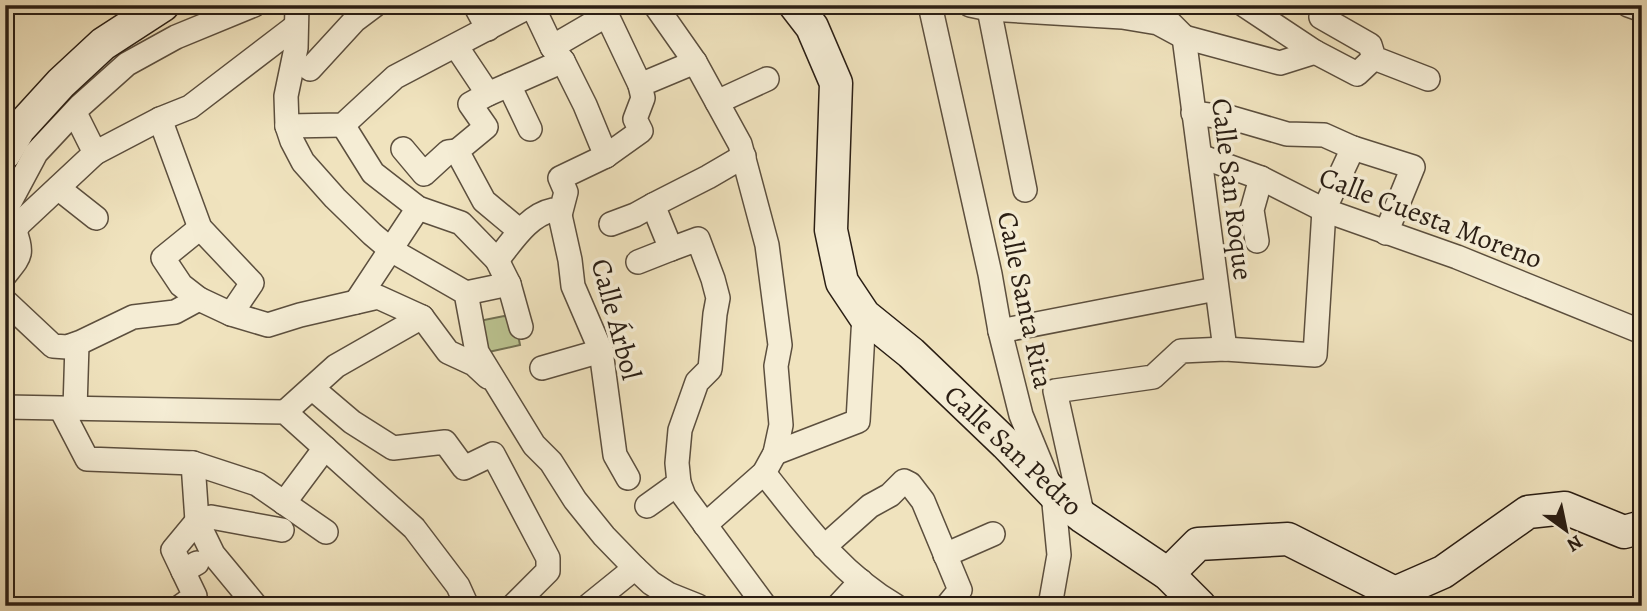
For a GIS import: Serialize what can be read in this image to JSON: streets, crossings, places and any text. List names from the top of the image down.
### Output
{
  "streets": {
    "street": [
      "Calle San Roque",
      "Calle Cuesta Moreno",
      "Calle Santa Rita",
      "Calle Árbol",
      "Calle San Pedro"
    ]
  },
  "crossings": [
    ["Calle San Roque", "Calle Cuesta Moreno"],
    ["Calle Santa Rita", "Calle San Pedro"]
  ],
  "north": "bottom right"
}
